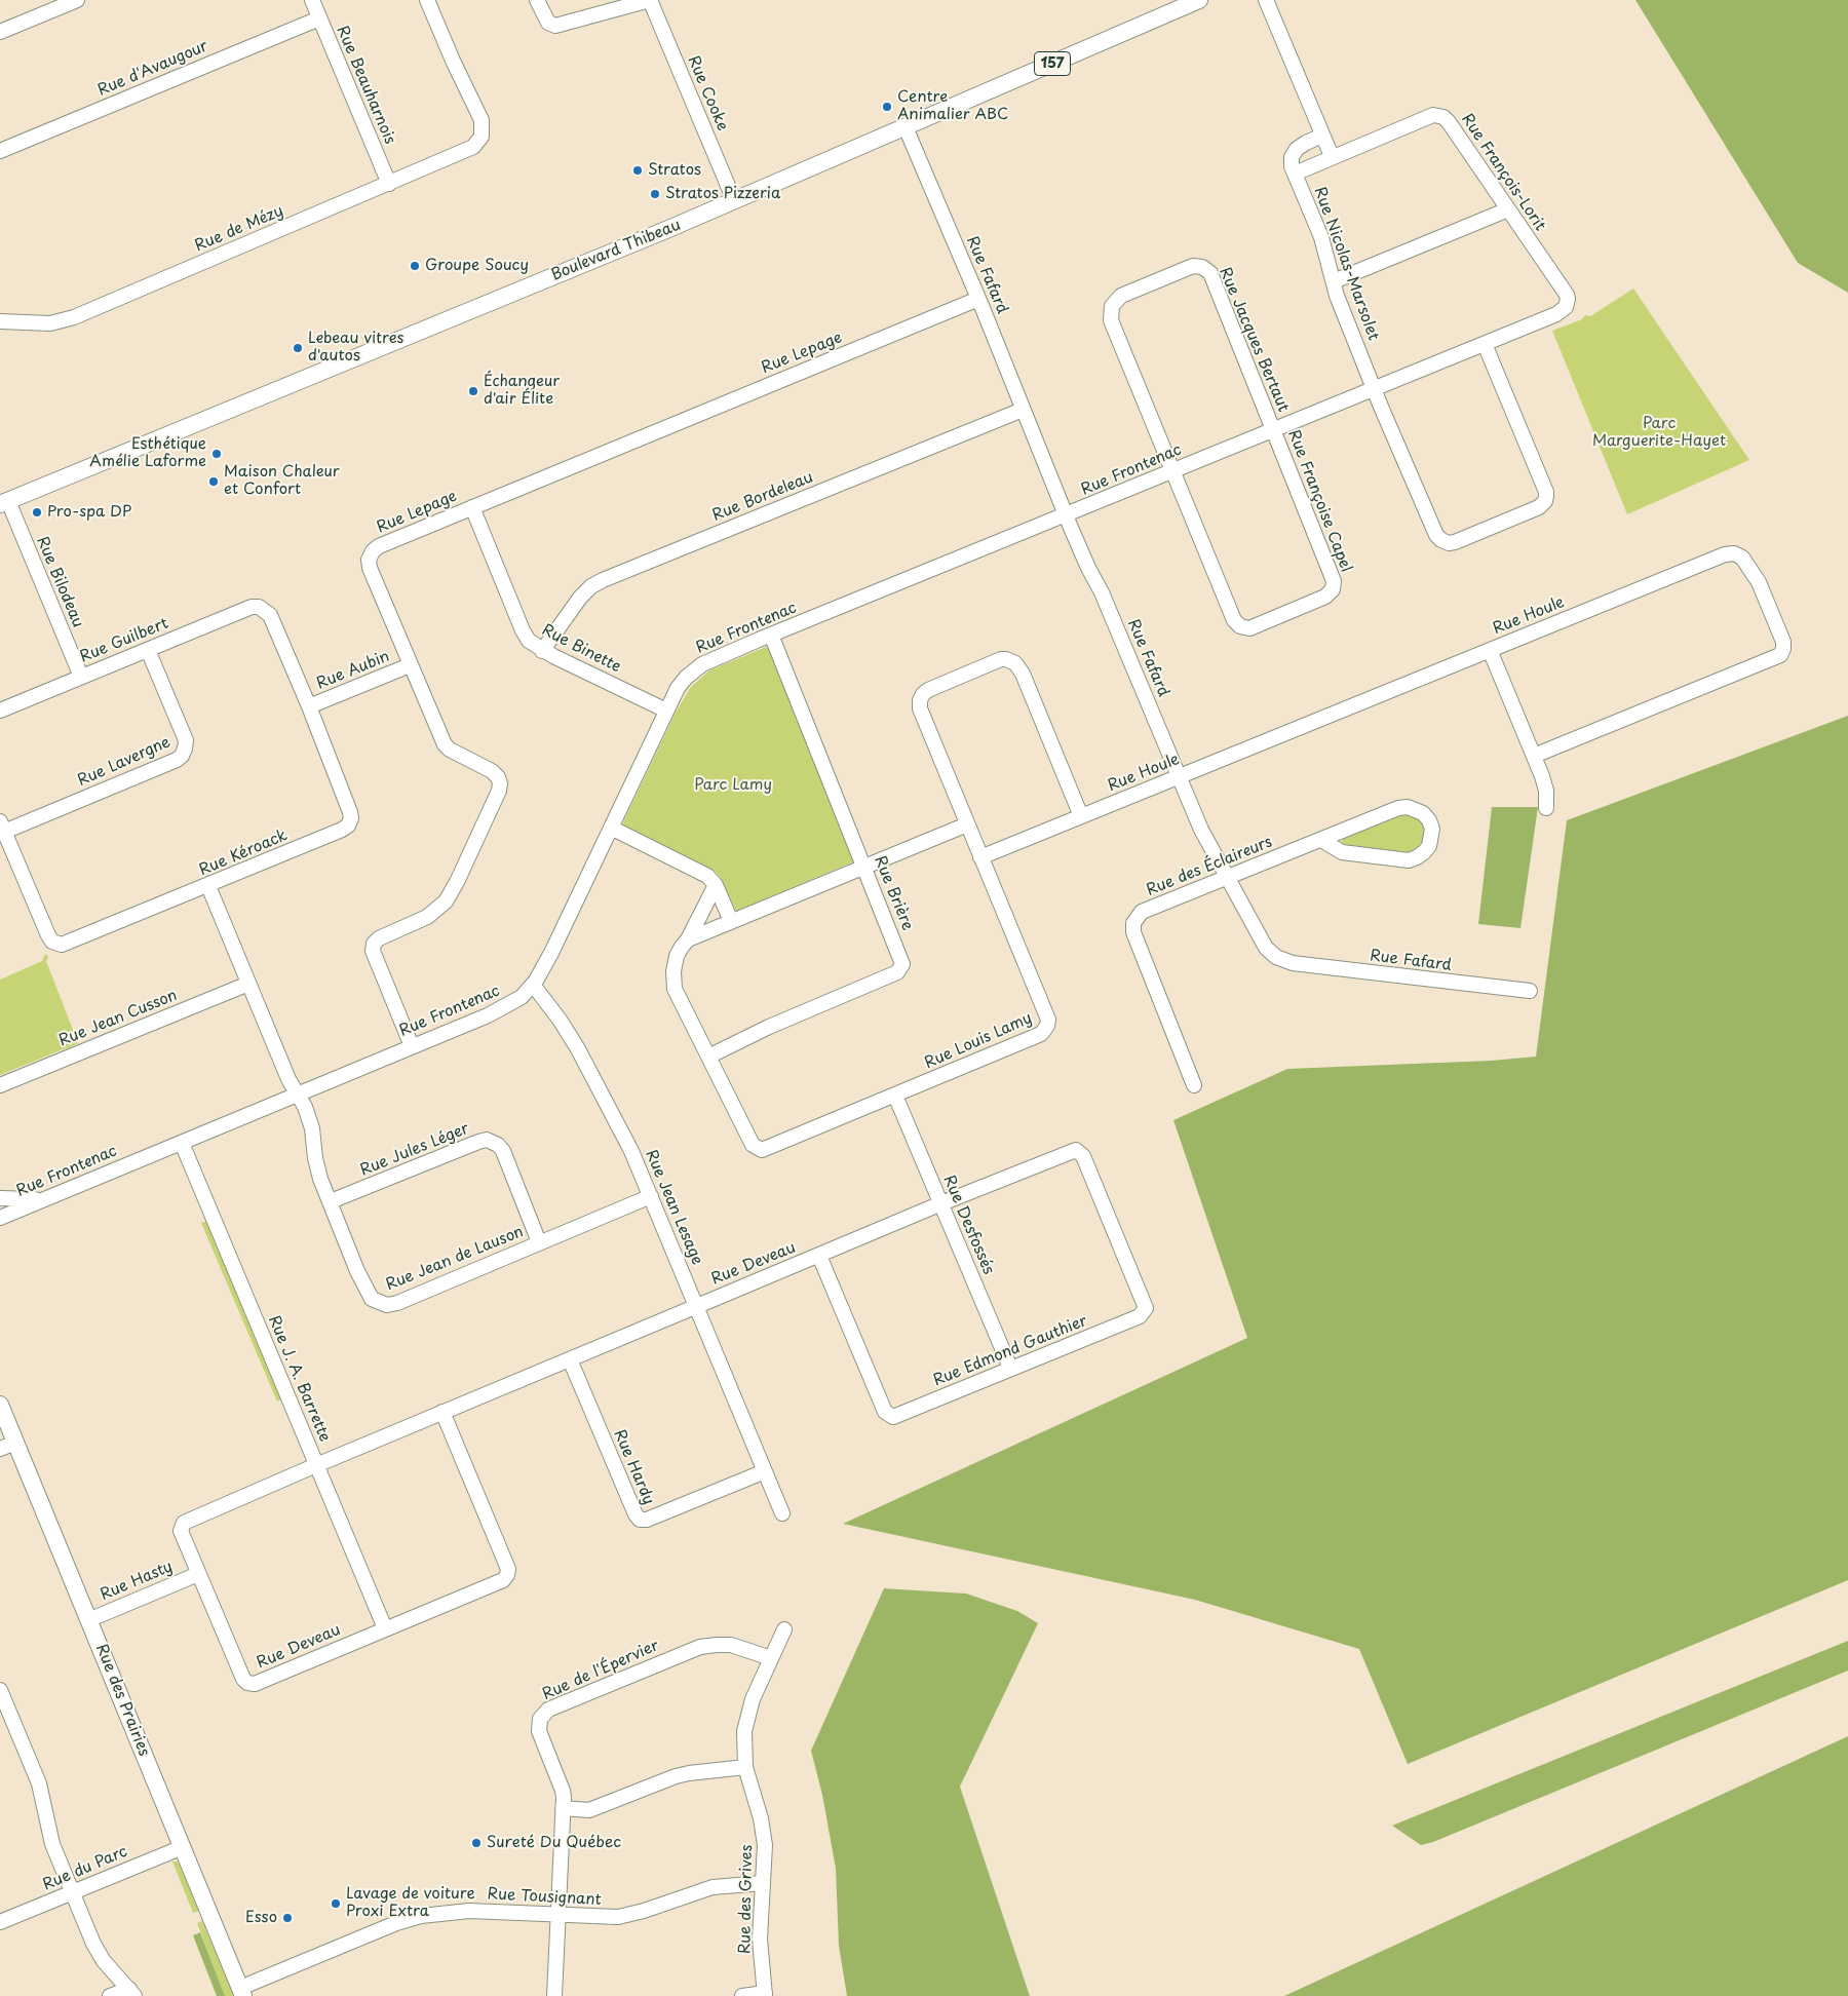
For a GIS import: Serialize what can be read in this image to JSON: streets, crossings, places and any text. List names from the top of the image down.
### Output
{
  "streets": {
    "main road": ["157", "Boulevard Thibeau", "Rue des Prairies"],
    "street": [
      "Rue d'Avaugour",
      "Rue Beauharnois",
      "Rue Cooke",
      "Rue François-Lorit",
      "Rue de Mézy",
      "Rue Nicolas-Marsolet",
      "Rue Fafard",
      "Rue Jacques Bertaut",
      "Rue Lepage",
      "Rue Frontenac",
      "Rue Bordeleau",
      "Rue Françoise Capel",
      "Rue Bilodeau",
      "Rue Houle",
      "Rue Guilbert",
      "Rue Binette",
      "Rue Aubin",
      "Rue Lavergne",
      "Rue Kéroack",
      "Rue des Éclaireurs",
      "Rue Brière",
      "Rue Jean Cusson",
      "Rue Louis Lamy",
      "Rue Jules Léger",
      "Rue Jean Lesage",
      "Rue Desfossés",
      "Rue Jean de Lauson",
      "Rue Deveau",
      "Rue Edmond Gauthier",
      "Rue J. A. Barrette",
      "Rue Hardy",
      "Rue Hasty",
      "Rue de l'Épervier",
      "Rue du Parc",
      "Rue Tousignant",
      "Rue des Grives"
    ]
  },
  "crossings": [
    ["Rue d'Avaugour", "Rue Beauharnois"],
    ["Rue Beauharnois", "Rue de Mézy"],
    ["Rue Cooke", "Boulevard Thibeau"],
    ["Rue François-Lorit", "Rue Nicolas-Marsolet"],
    ["Rue François-Lorit", "Rue Frontenac"],
    ["Boulevard Thibeau", "Rue Fafard"],
    ["Boulevard Thibeau", "Rue Bilodeau"],
    ["Rue Nicolas-Marsolet", "Rue Frontenac"],
    ["Rue Fafard", "Rue Lepage"],
    ["Rue Fafard", "Rue Frontenac"],
    ["Rue Fafard", "Rue Bordeleau"],
    ["Rue Fafard", "Rue Houle"],
    ["Rue Fafard", "Rue des Éclaireurs"],
    ["Rue Jacques Bertaut", "Rue Frontenac"],
    ["Rue Jacques Bertaut", "Rue Françoise Capel"],
    ["Rue Lepage", "Rue Frontenac"],
    ["Rue Lepage", "Rue Binette"],
    ["Rue Lepage", "Rue Aubin"],
    ["Rue Frontenac", "Rue Françoise Capel"],
    ["Rue Frontenac", "Rue Binette"],
    ["Rue Frontenac", "Rue Brière"],
    ["Rue Frontenac", "Rue Jean Lesage"],
    ["Rue Frontenac", "Rue Jean de Lauson"],
    ["Rue Frontenac", "Rue J. A. Barrette"],
    ["Rue Bordeleau", "Rue Binette"],
    ["Rue Bilodeau", "Rue Guilbert"],
    ["Rue Houle", "Rue Louis Lamy"],
    ["Rue Guilbert", "Rue Lavergne"],
    ["Rue Guilbert", "Rue Kéroack"],
    ["Rue Aubin", "Rue Kéroack"],
    ["Rue Lavergne", "Rue Kéroack"],
    ["Rue Kéroack", "Rue Jean de Lauson"],
    ["Rue Brière", "Rue Louis Lamy"],
    ["Rue Jean Cusson", "Rue Jean de Lauson"],
    ["Rue Louis Lamy", "Rue Desfossés"],
    ["Rue Jules Léger", "Rue Jean de Lauson"],
    ["Rue Jean Lesage", "Rue Jean de Lauson"],
    ["Rue Jean Lesage", "Rue Deveau"],
    ["Rue Jean Lesage", "Rue Hardy"],
    ["Rue Desfossés", "Rue Deveau"],
    ["Rue Desfossés", "Rue Edmond Gauthier"],
    ["Rue Deveau", "Rue Edmond Gauthier"],
    ["Rue Deveau", "Rue J. A. Barrette"],
    ["Rue Deveau", "Rue Hardy"],
    ["Rue Deveau", "Rue Hasty"],
    ["Rue Hasty", "Rue des Prairies"],
    ["Rue de l'Épervier", "Rue Tousignant"],
    ["Rue de l'Épervier", "Rue des Grives"],
    ["Rue des Prairies", "Rue du Parc"],
    ["Rue des Prairies", "Rue Tousignant"],
    ["Rue Tousignant", "Rue des Grives"]
  ],
  "parks": ["Parc Marguerite-Hayet", "Parc Lamy"],
  "places": [
    "Centre Animalier ABC",
    "Stratos",
    "Stratos Pizzeria",
    "Groupe Soucy",
    "Lebeau vitres d'autos",
    "Échangeur d'air Élite",
    "Esthétique Amélie Laforme",
    "Maison Chaleur et Confort",
    "Pro-spa DP",
    "Sureté Du Québec",
    "Lavage de voiture Proxi Extra",
    "Esso"
  ]
}
